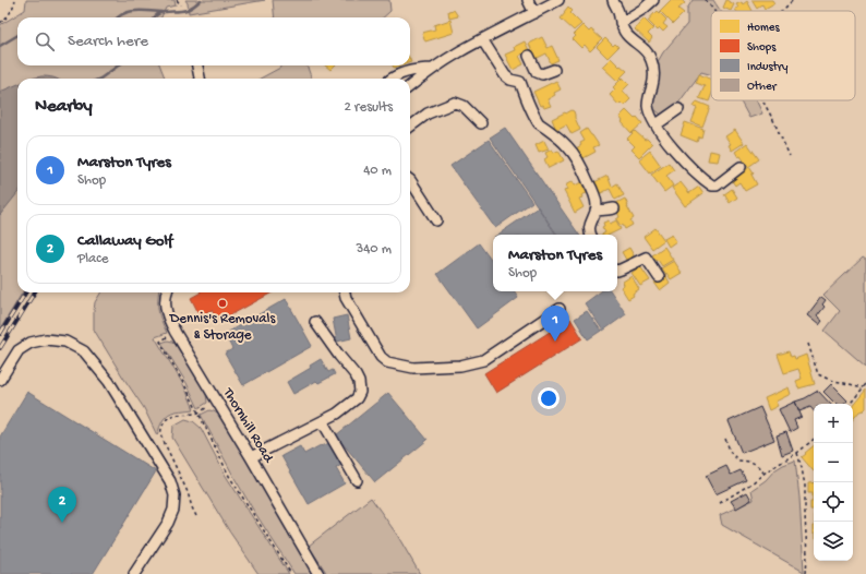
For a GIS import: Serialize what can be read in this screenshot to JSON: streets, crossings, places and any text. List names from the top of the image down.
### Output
{
  "streets": {
    "street": ["Thornhill Road"]
  },
  "places": ["Dennis's Removals & Storage"],
  "legend": [
    "Homes",
    "Shops",
    "Industry",
    "Other"
  ],
  "page": {
    "search": "Search here",
    "heading": ["Nearby", "2 results"],
    "list": [
      {
        "mark": "1",
        "name": "Marston Tyres",
        "note": "Shop",
        "value": "40 m"
      },
      {
        "mark": "2",
        "name": "Callaway Golf",
        "note": "Place",
        "value": "340 m"
      }
    ],
    "popup": ["Marston Tyres", "Shop"],
    "pins": ["1", "2"],
    "map_buttons": ["+", "−"]
  }
}
